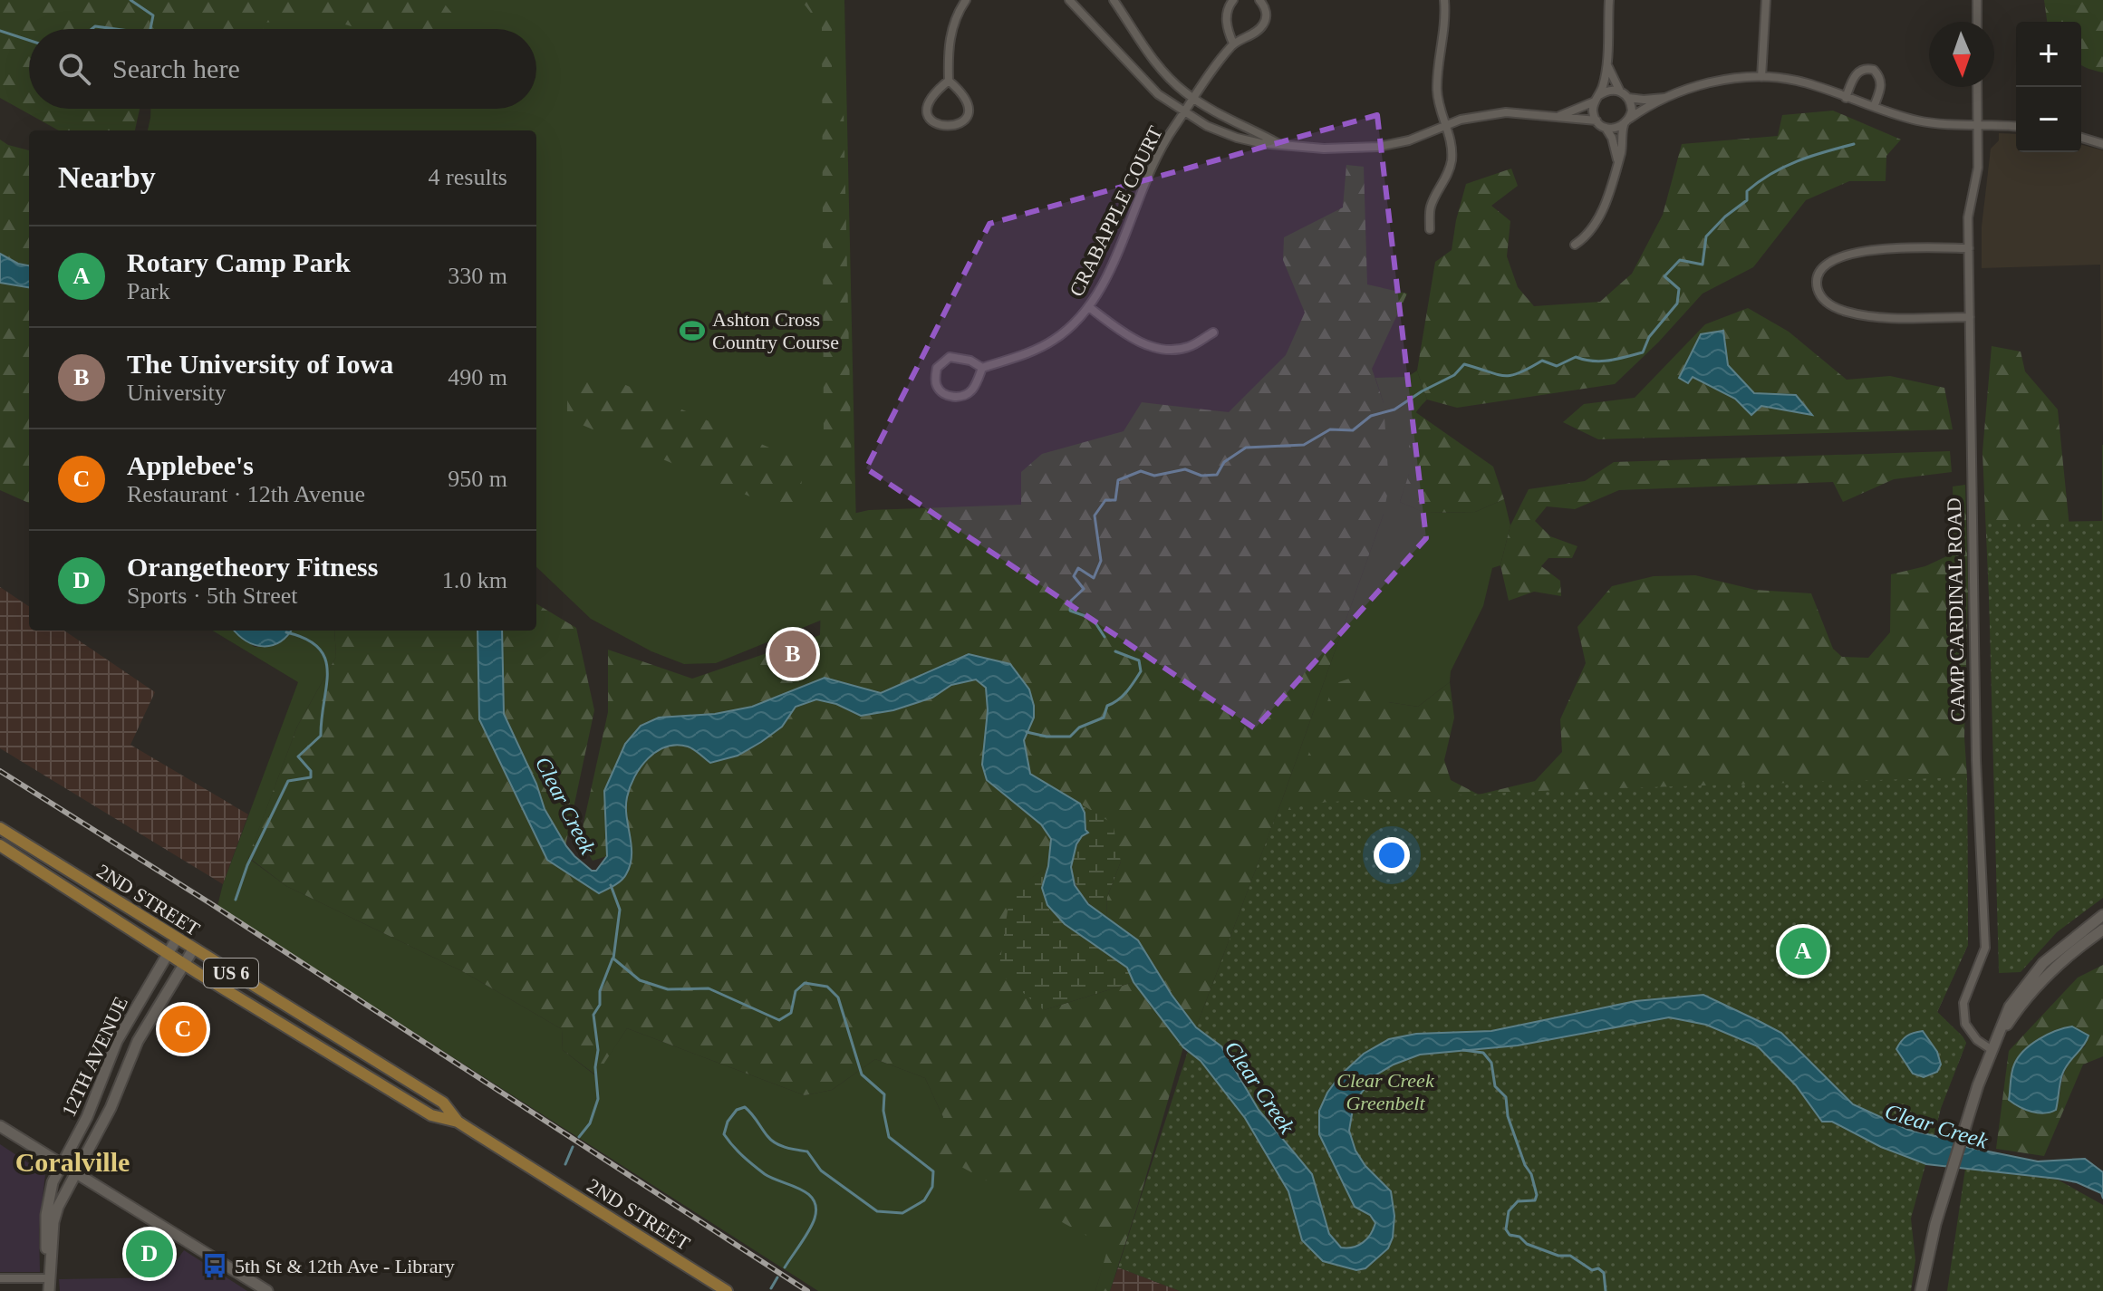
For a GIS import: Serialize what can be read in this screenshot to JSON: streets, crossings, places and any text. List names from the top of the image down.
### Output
{
  "streets": {
    "main road": ["2ND STREET", "US 6"],
    "street": ["CRABAPPLE COURT", "CAMP CARDINAL ROAD", "12TH AVENUE"]
  },
  "crossings": [
    ["2ND STREET", "12TH AVENUE"]
  ],
  "districts": ["Coralville"],
  "water": ["Clear Creek"],
  "parks": ["Clear Creek Greenbelt"],
  "places": {
    "sports": ["Ashton Cross Country Course"],
    "bus stop": ["5th St & 12th Ave - Library"]
  },
  "north": "bottom",
  "page": {
    "map_buttons": ["+", "−"],
    "search": "Search here",
    "heading": ["Nearby", "4 results"],
    "list": [
      {
        "mark": "A",
        "name": "Rotary Camp Park",
        "note": "Park",
        "value": "330 m"
      },
      {
        "mark": "B",
        "name": "The University of Iowa",
        "note": "University",
        "value": "490 m"
      },
      {
        "mark": "C",
        "name": "Applebee's",
        "note": "Restaurant · 12th Avenue",
        "value": "950 m"
      },
      {
        "mark": "D",
        "name": "Orangetheory Fitness",
        "note": "Sports · 5th Street",
        "value": "1.0 km"
      }
    ],
    "pins": [
      "B",
      "A",
      "C",
      "D"
    ]
  }
}
